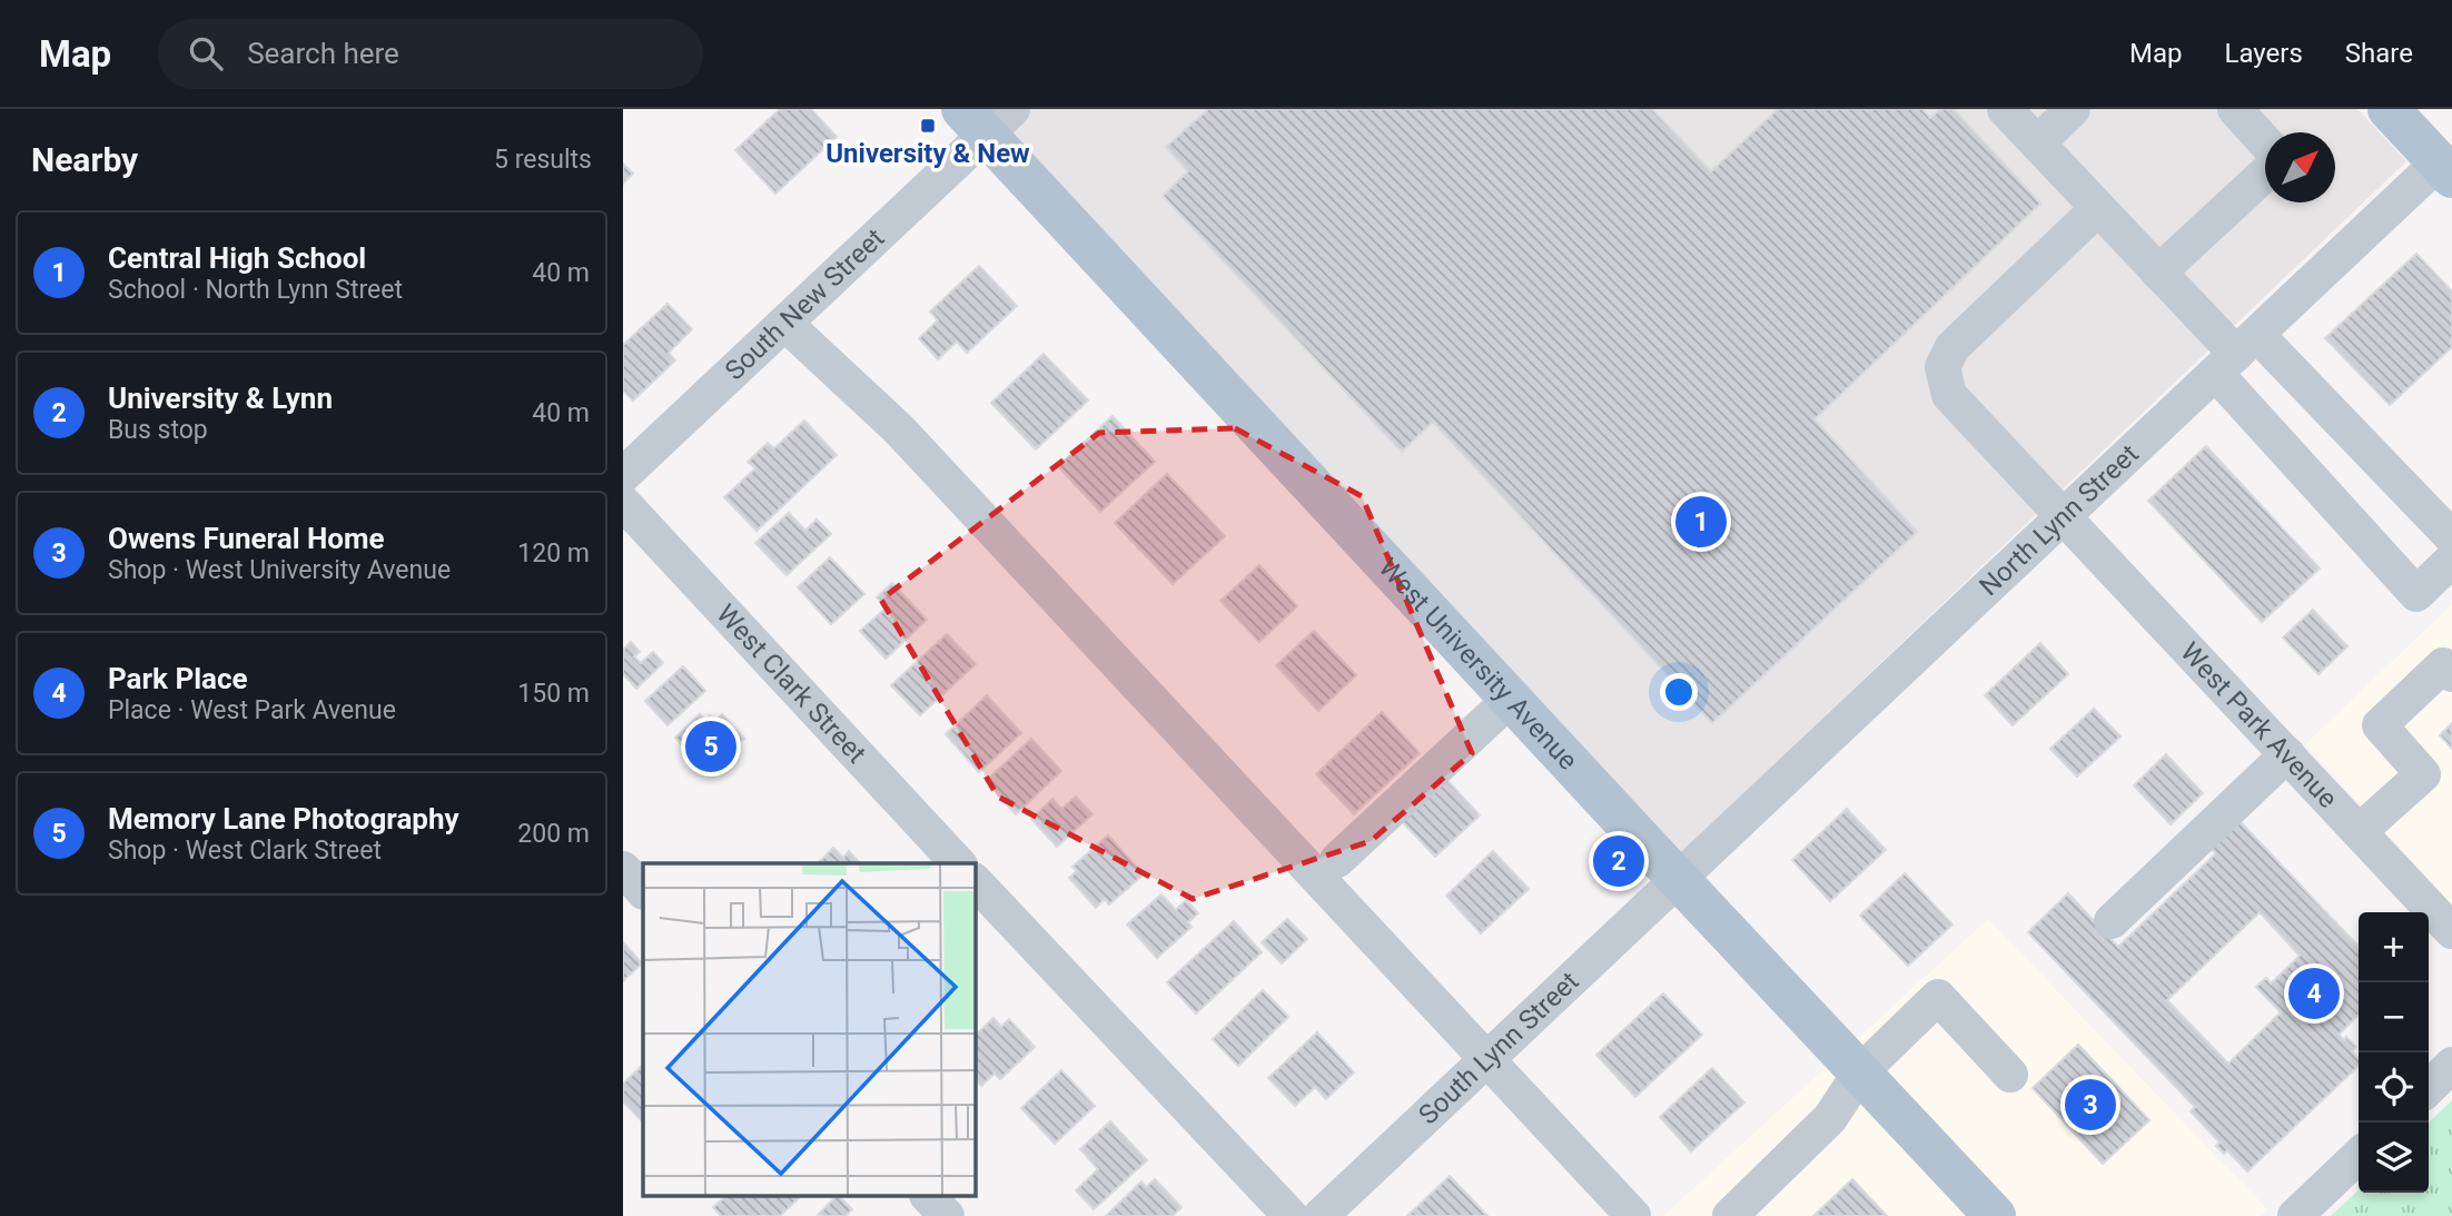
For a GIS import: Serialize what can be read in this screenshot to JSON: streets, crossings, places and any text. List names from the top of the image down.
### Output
{
  "streets": {
    "main road": ["West University Avenue"],
    "street": [
      "South New Street",
      "North Lynn Street",
      "West Clark Street",
      "West Park Avenue",
      "South Lynn Street"
    ]
  },
  "crossings": [
    ["South New Street", "West University Avenue"],
    ["North Lynn Street", "West University Avenue"],
    ["North Lynn Street", "West Park Avenue"],
    ["North Lynn Street", "South Lynn Street"],
    ["West University Avenue", "South Lynn Street"]
  ],
  "places": {
    "transit": ["University & New"]
  },
  "north": "top right",
  "page": {
    "header": "Map",
    "search": "Search here",
    "nav": ["Map", "Layers", "Share"],
    "heading": ["Nearby", "5 results"],
    "list": [
      {
        "mark": "1",
        "name": "Central High School",
        "note": "School · North Lynn Street",
        "value": "40 m"
      },
      {
        "mark": "2",
        "name": "University & Lynn",
        "note": "Bus stop",
        "value": "40 m"
      },
      {
        "mark": "3",
        "name": "Owens Funeral Home",
        "note": "Shop · West University Avenue",
        "value": "120 m"
      },
      {
        "mark": "4",
        "name": "Park Place",
        "note": "Place · West Park Avenue",
        "value": "150 m"
      },
      {
        "mark": "5",
        "name": "Memory Lane Photography",
        "note": "Shop · West Clark Street",
        "value": "200 m"
      }
    ],
    "pins": [
      "1",
      "5",
      "2",
      "4",
      "3"
    ],
    "map_buttons": ["+", "−"]
  }
}
